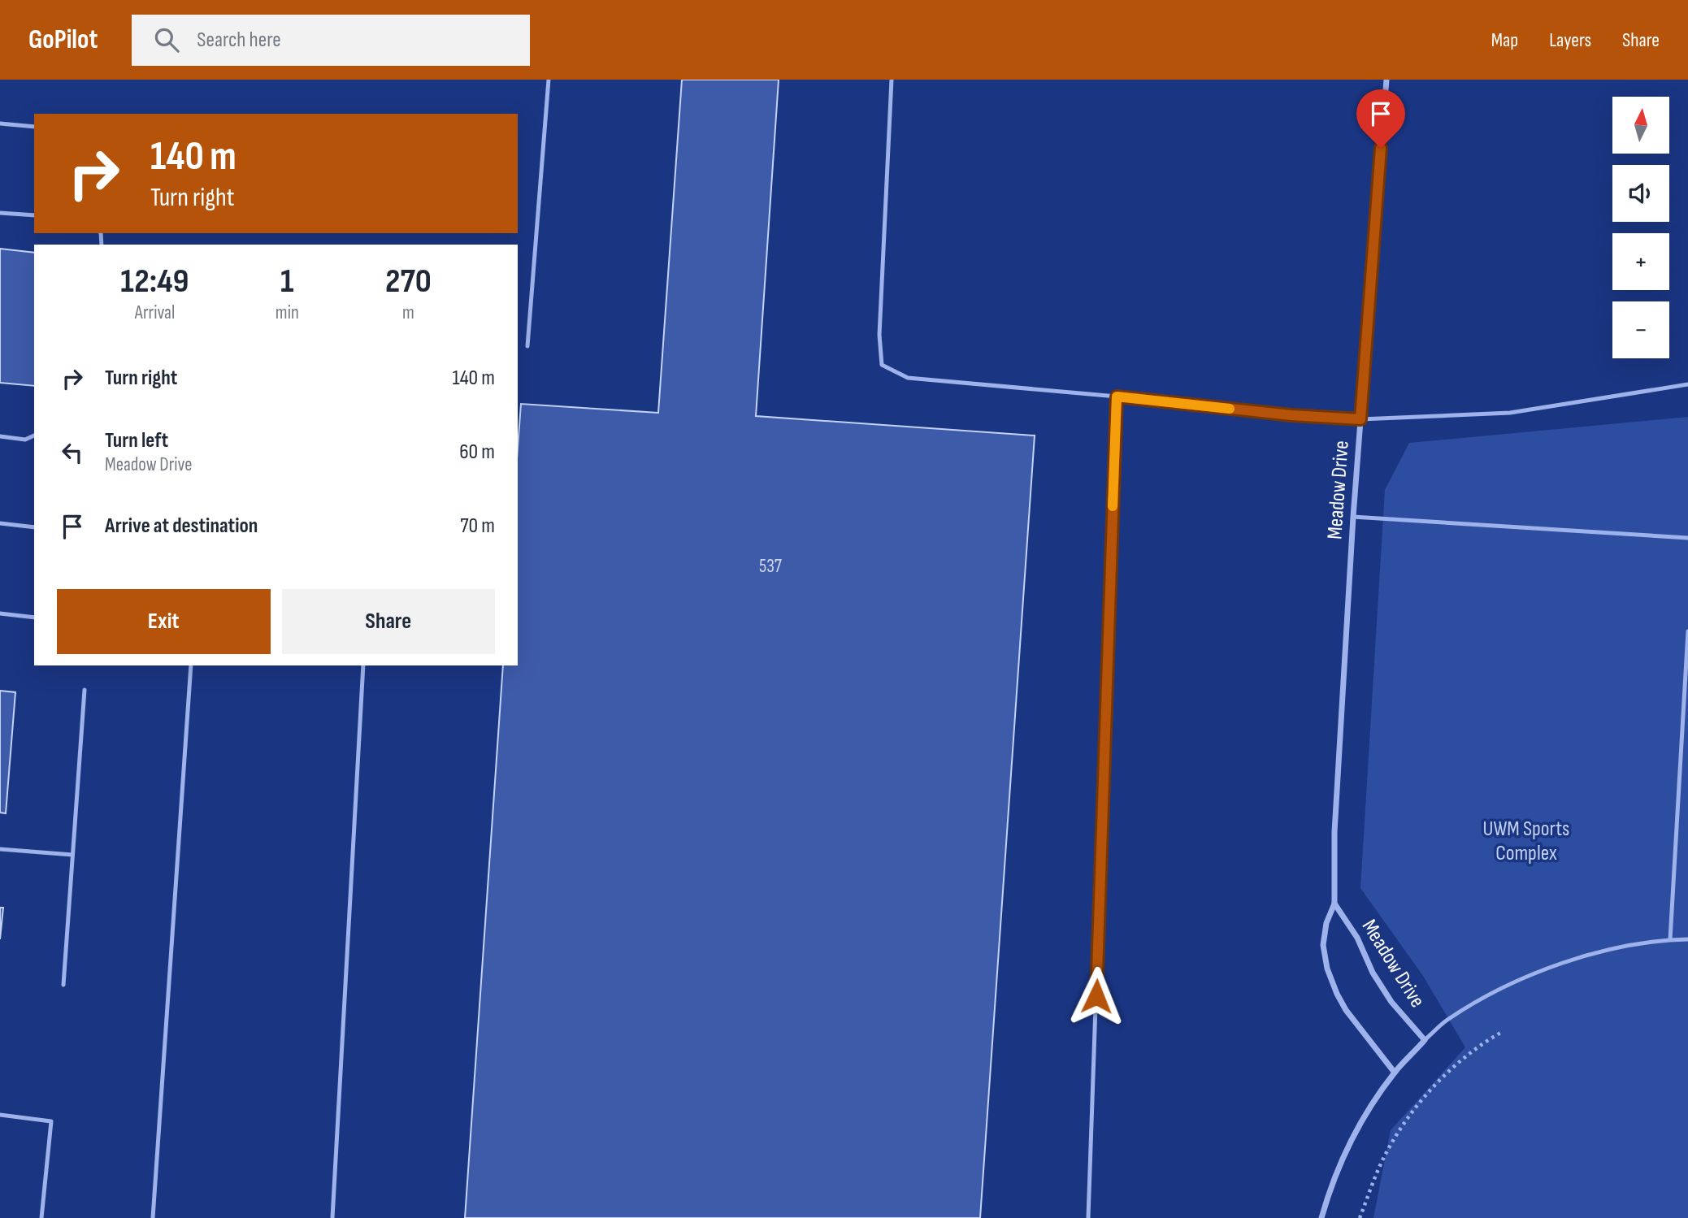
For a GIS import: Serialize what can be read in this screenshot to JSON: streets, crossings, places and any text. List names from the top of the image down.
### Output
{
  "streets": {
    "street": ["Meadow Drive"]
  },
  "parks": ["UWM Sports Complex"],
  "house_numbers": ["537"],
  "north": "top",
  "page": {
    "header": "GoPilot",
    "search": "Search here",
    "nav": ["Map", "Layers", "Share"],
    "map_buttons": ["+", "−"],
    "turn": ["140 m", "Turn right"],
    "eta": [
      "12:49",
      "Arrival",
      "1",
      "min",
      "270",
      "m"
    ],
    "list": [
      {
        "name": "Turn right",
        "value": "140 m"
      },
      {
        "name": "Turn left",
        "note": "Meadow Drive",
        "value": "60 m"
      },
      {
        "name": "Arrive at destination",
        "value": "70 m"
      }
    ],
    "buttons": ["Exit", "Share"]
  }
}
